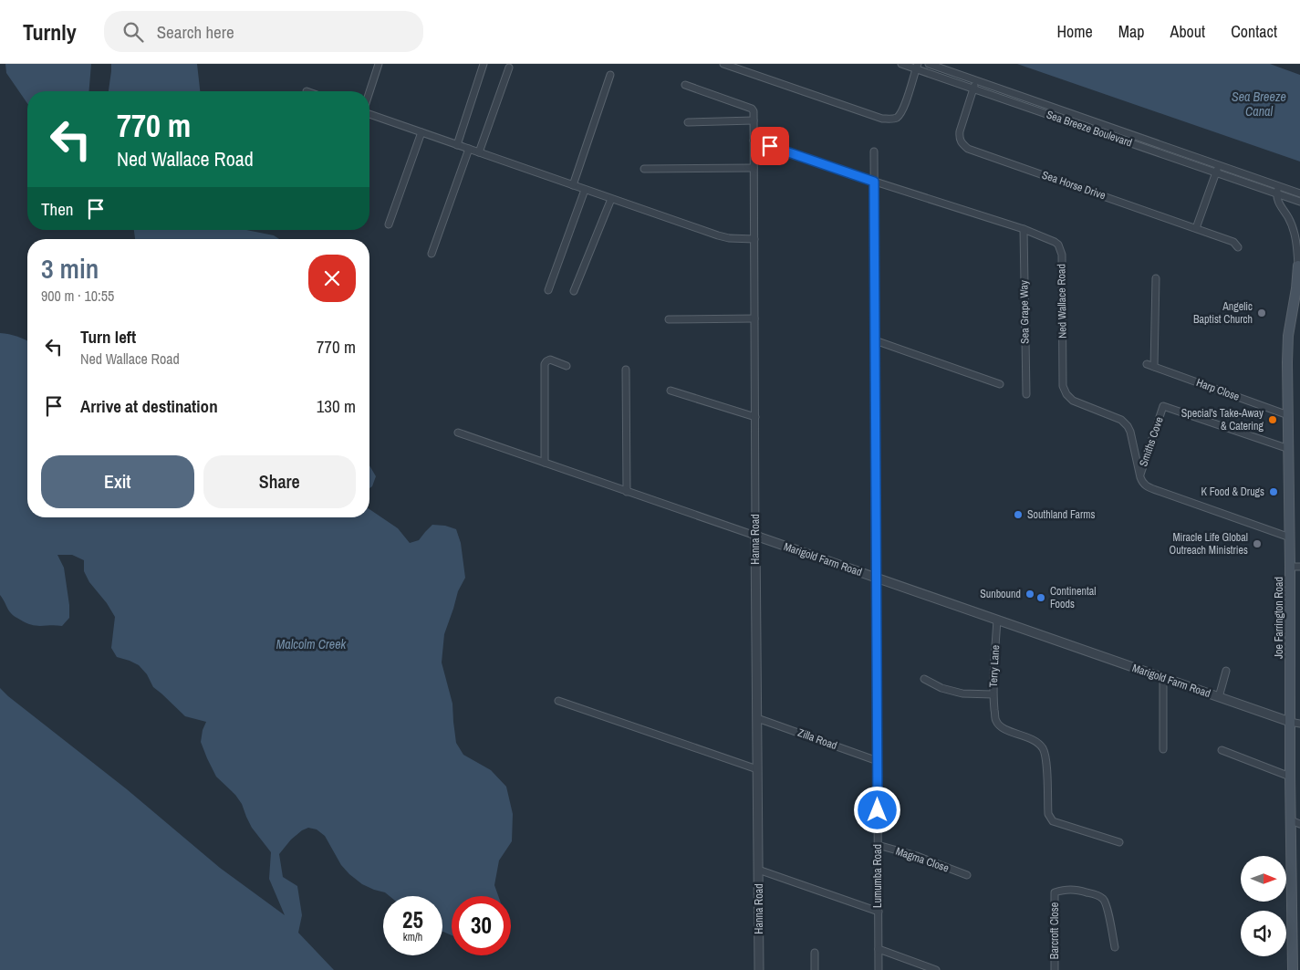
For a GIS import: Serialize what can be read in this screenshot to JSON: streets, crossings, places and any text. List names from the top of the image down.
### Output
{
  "streets": {
    "main road": ["Joe Farrington Road"],
    "street": [
      "Sea Breeze Boulevard",
      "Sea Horse Drive",
      "Ned Wallace Road",
      "Sea Grape Way",
      "Harp Close",
      "Smiths Cove",
      "Hanna Road",
      "Marigold Farm Road",
      "Terry Lane",
      "Zilla Road",
      "Magma Close",
      "Lumumba Road",
      "Barcroft Close"
    ]
  },
  "crossings": [
    ["Sea Breeze Boulevard", "Sea Horse Drive"],
    ["Ned Wallace Road", "Sea Grape Way"],
    ["Ned Wallace Road", "Smiths Cove"],
    ["Ned Wallace Road", "Hanna Road"],
    ["Ned Wallace Road", "Lumumba Road"],
    ["Harp Close", "Joe Farrington Road"],
    ["Smiths Cove", "Joe Farrington Road"],
    ["Hanna Road", "Marigold Farm Road"],
    ["Hanna Road", "Zilla Road"],
    ["Marigold Farm Road", "Joe Farrington Road"],
    ["Marigold Farm Road", "Terry Lane"],
    ["Marigold Farm Road", "Lumumba Road"],
    ["Zilla Road", "Lumumba Road"],
    ["Magma Close", "Lumumba Road"]
  ],
  "water": ["Sea Breeze Canal", "Malcolm Creek"],
  "places": [
    "Angelic Baptist Church",
    "Special's Take-Away & Catering",
    "K Food & Drugs",
    "Southland Farms",
    "Miracle Life Global Outreach Ministries",
    "Sunbound",
    "Continental Foods"
  ],
  "north": "right",
  "page": {
    "header": "Turnly",
    "search": "Search here",
    "nav": [
      "Home",
      "Map",
      "About",
      "Contact"
    ],
    "turn": ["770 m", "Ned Wallace Road"],
    "then": "Then",
    "heading": ["3 min", "900 m · 10:55"],
    "list": [
      {
        "name": "Turn left",
        "note": "Ned Wallace Road",
        "value": "770 m"
      },
      {
        "name": "Arrive at destination",
        "value": "130 m"
      }
    ],
    "buttons": ["Exit", "Share"],
    "speed": "25 km/h",
    "limit": "30"
  }
}
